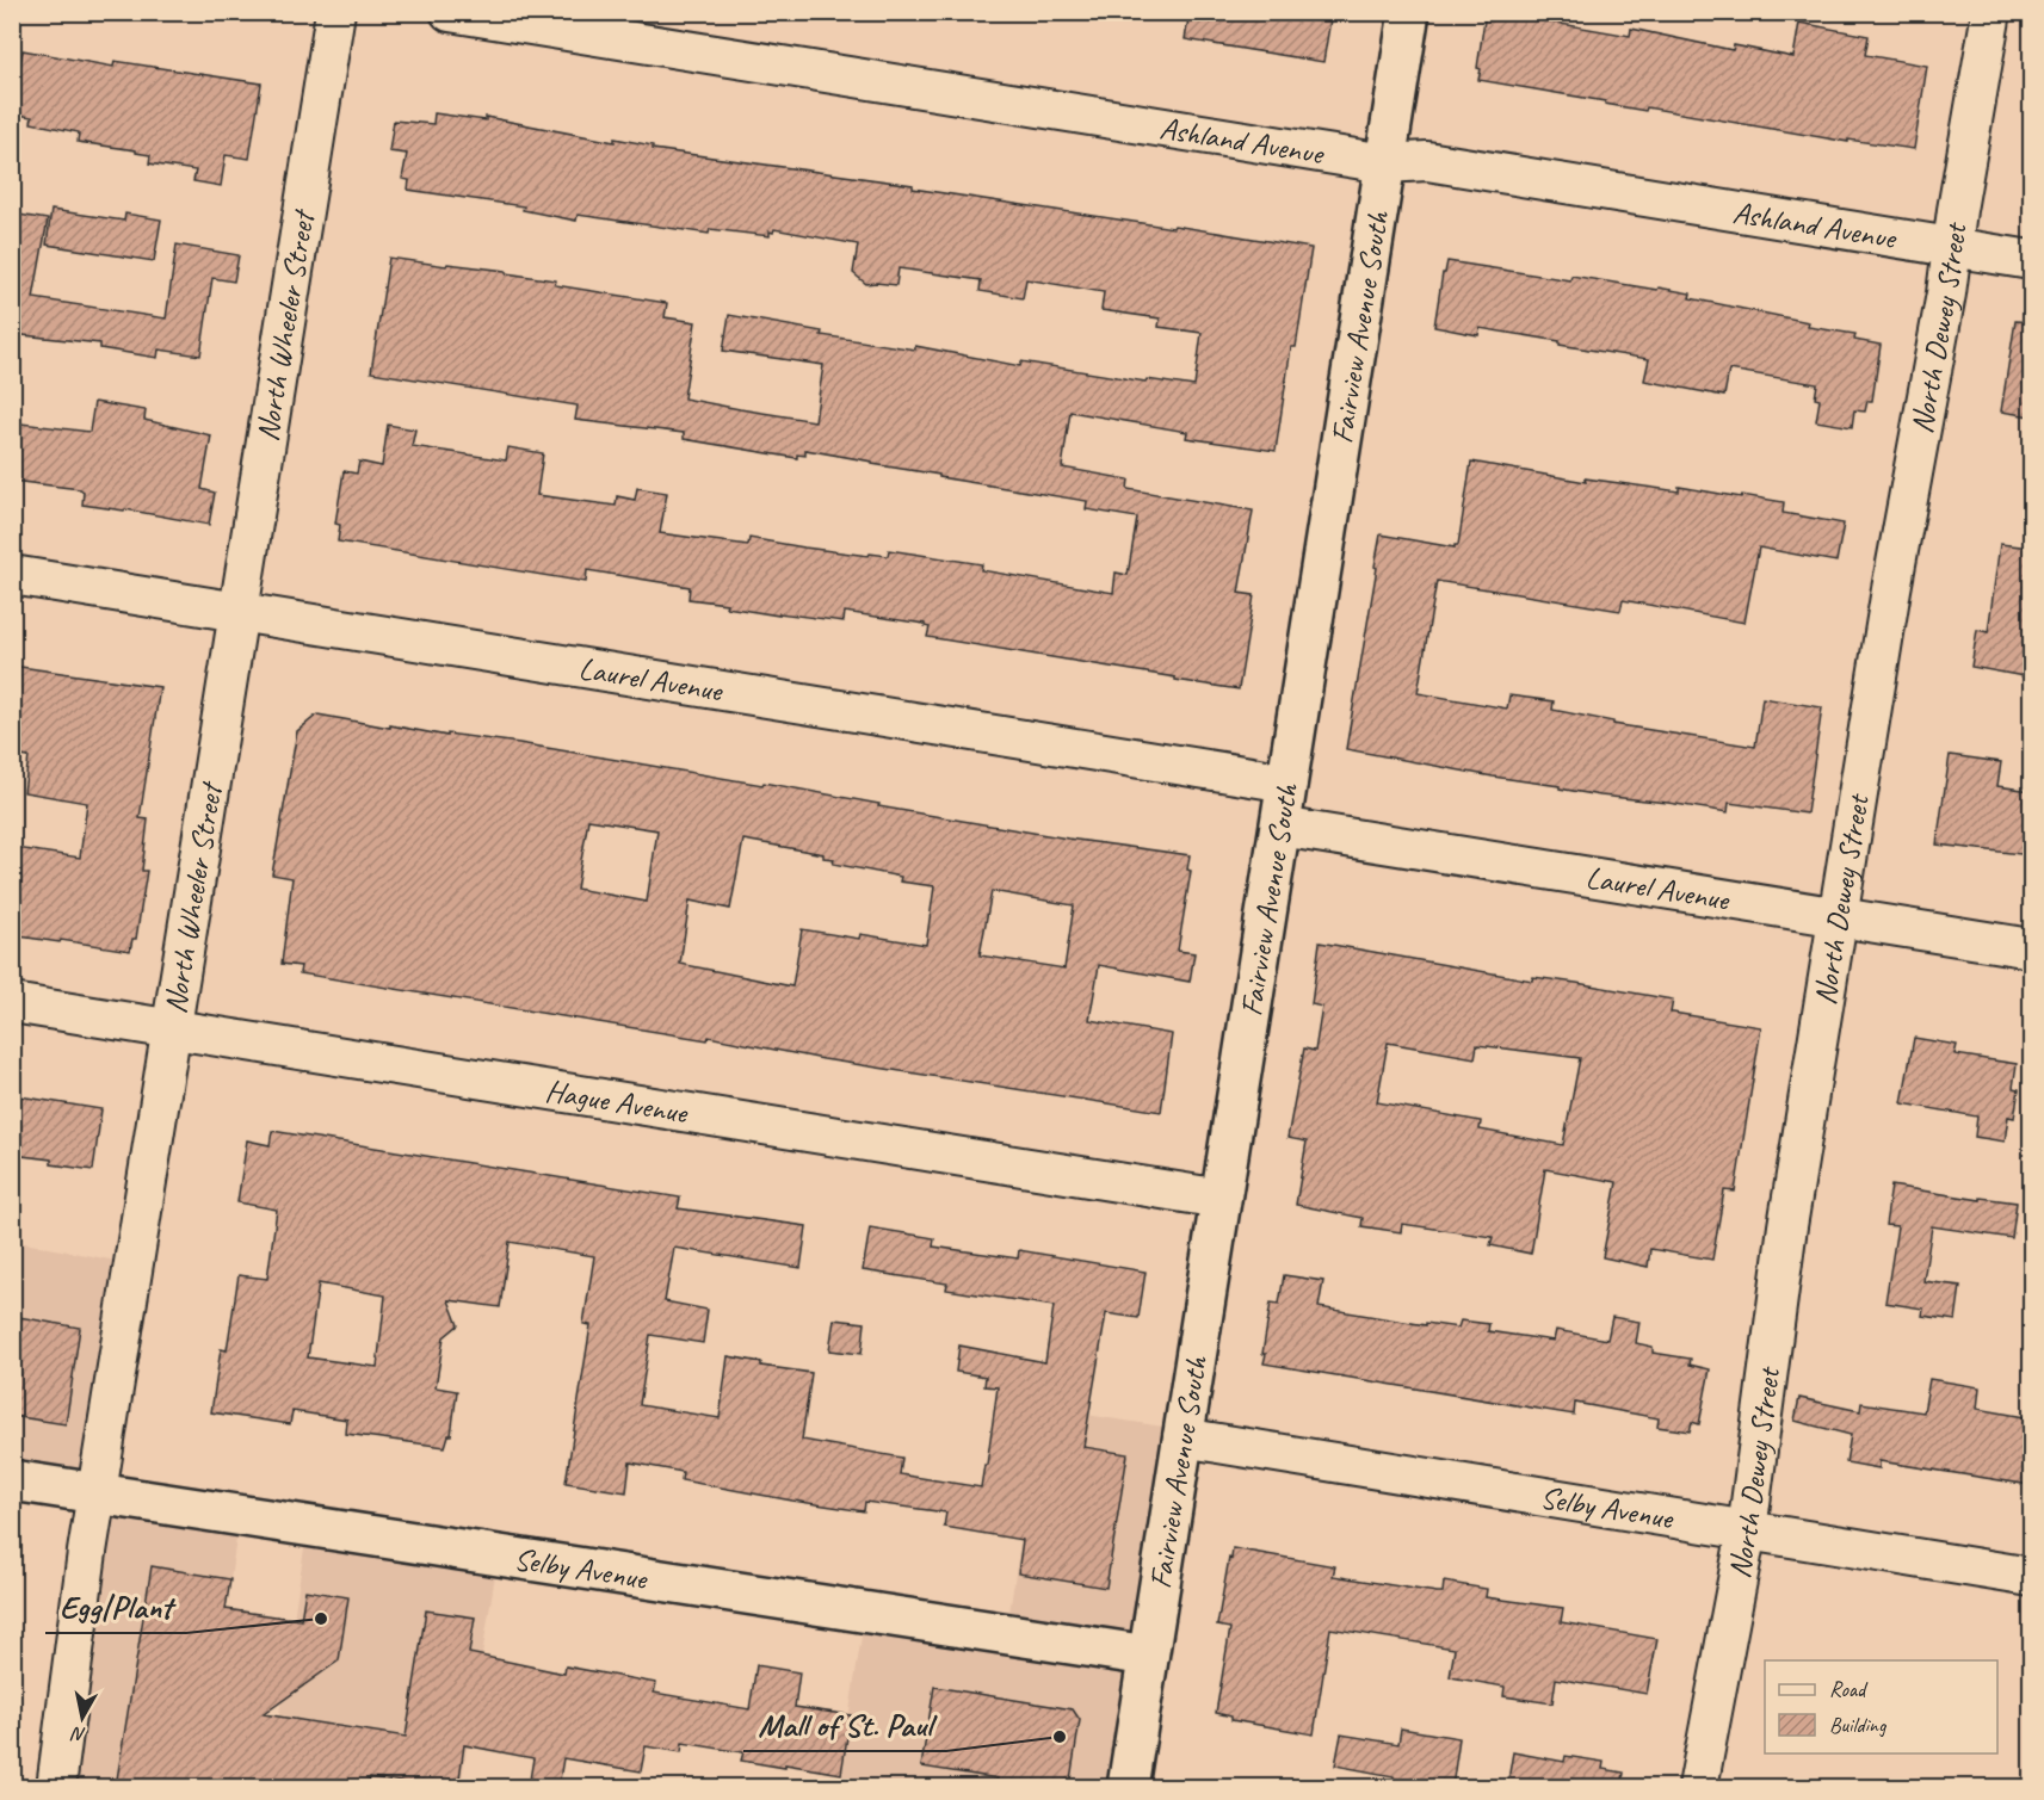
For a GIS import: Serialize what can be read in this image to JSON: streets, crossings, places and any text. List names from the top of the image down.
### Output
{
  "streets": {
    "street": [
      "Ashland Avenue",
      "North Wheeler Street",
      "Fairview Avenue South",
      "North Dewey Street",
      "Laurel Avenue",
      "Hague Avenue",
      "Selby Avenue"
    ]
  },
  "crossings": [
    ["Ashland Avenue", "Fairview Avenue South"],
    ["Ashland Avenue", "North Dewey Street"],
    ["North Wheeler Street", "Laurel Avenue"],
    ["North Wheeler Street", "Hague Avenue"],
    ["North Wheeler Street", "Selby Avenue"],
    ["Fairview Avenue South", "Laurel Avenue"],
    ["Fairview Avenue South", "Hague Avenue"],
    ["Fairview Avenue South", "Selby Avenue"],
    ["North Dewey Street", "Laurel Avenue"],
    ["North Dewey Street", "Selby Avenue"]
  ],
  "places": ["Egg|Plant", "Mall of St. Paul"],
  "legend": ["Road", "Building"],
  "north": "bottom"
}
